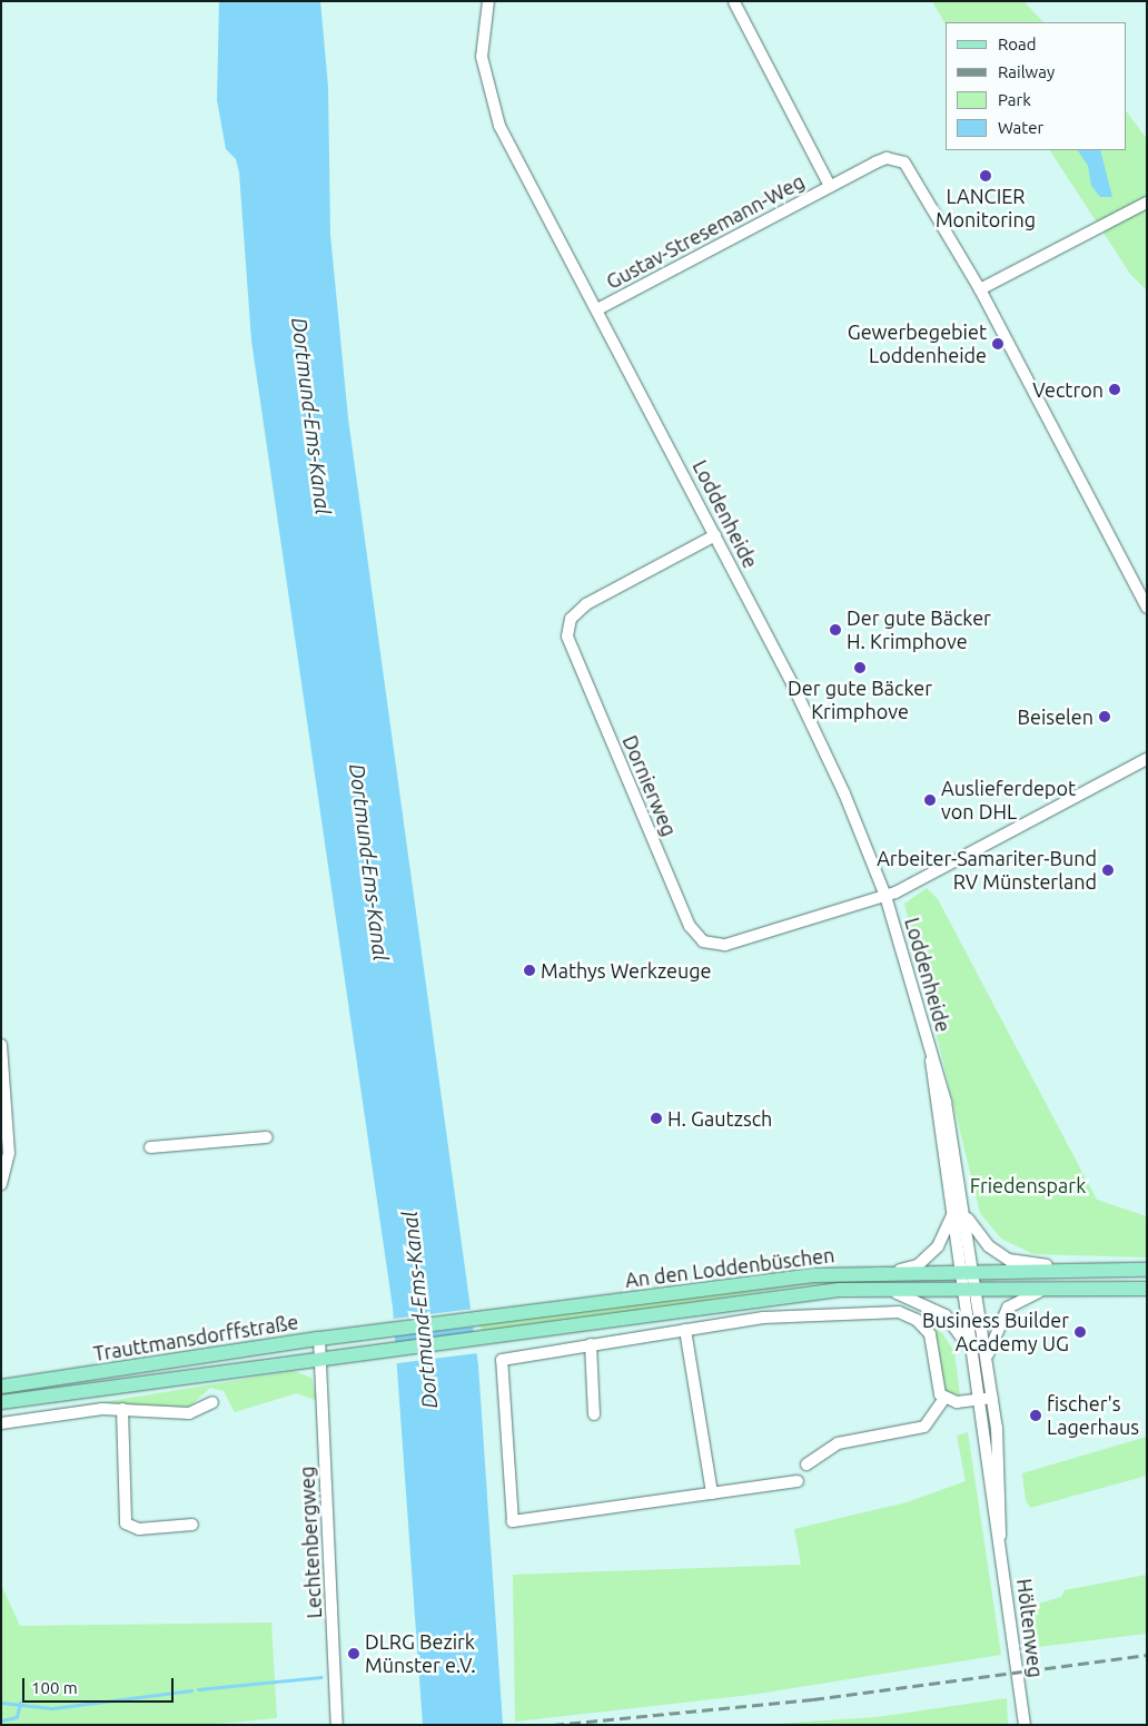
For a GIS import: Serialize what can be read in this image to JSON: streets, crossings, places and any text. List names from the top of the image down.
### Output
{
  "streets": {
    "main road": ["An den Loddenbüschen", "Trauttmansdorffstraße"],
    "street": [
      "Gustav-Stresemann-Weg",
      "Loddenheide",
      "Dornierweg",
      "Lechtenbergweg",
      "Höltenweg"
    ]
  },
  "crossings": [
    ["Gustav-Stresemann-Weg", "Loddenheide"],
    ["Loddenheide", "Dornierweg"],
    ["Loddenheide", "An den Loddenbüschen"],
    ["Loddenheide", "Höltenweg"],
    ["An den Loddenbüschen", "Trauttmansdorffstraße"],
    ["An den Loddenbüschen", "Lechtenbergweg"],
    ["An den Loddenbüschen", "Höltenweg"],
    ["Trauttmansdorffstraße", "Lechtenbergweg"]
  ],
  "water": ["Dortmund-Ems-Kanal"],
  "parks": ["Friedenspark"],
  "places": [
    "LANCIER Monitoring",
    "Gewerbegebiet Loddenheide",
    "Vectron",
    "Der gute Bäcker H. Krimphove",
    "Der gute Bäcker Krimphove",
    "Beiselen",
    "Auslieferdepot von DHL",
    "Arbeiter-Samariter-Bund RV Münsterland",
    "Mathys Werkzeuge",
    "H. Gautzsch",
    "Business Builder Academy UG",
    "fischer's Lagerhaus",
    "DLRG Bezirk Münster e.V."
  ],
  "legend": [
    "Road",
    "Railway",
    "Park",
    "Water"
  ],
  "scale_bar": "100 m"
}
